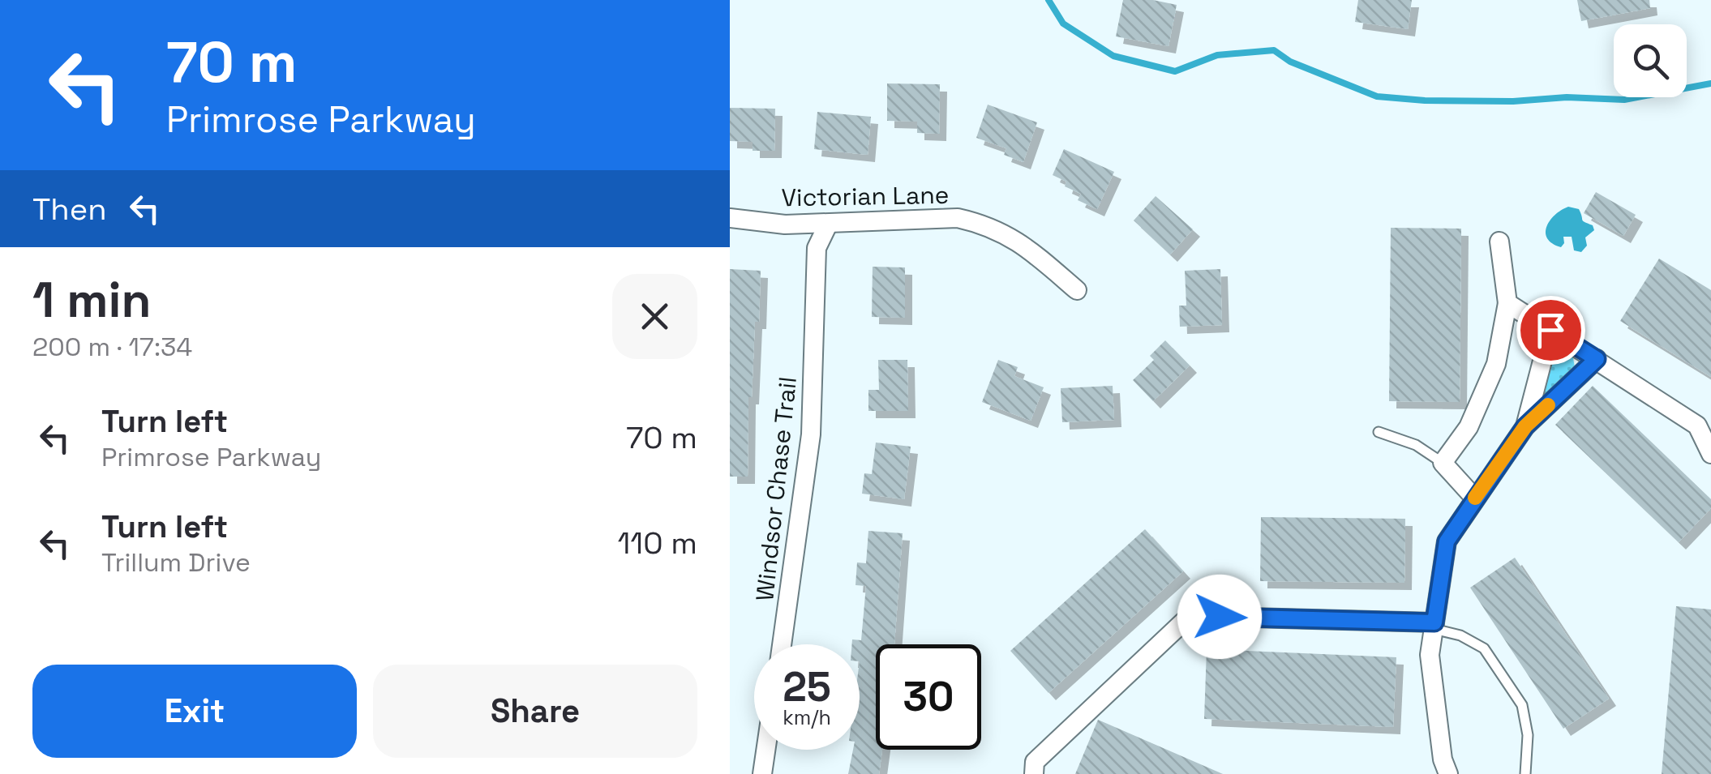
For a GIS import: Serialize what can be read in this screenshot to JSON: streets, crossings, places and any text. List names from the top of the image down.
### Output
{
  "streets": {
    "street": ["Victorian Lane", "Windsor Chase Trail"]
  },
  "crossings": [
    ["Victorian Lane", "Windsor Chase Trail"]
  ],
  "page": {
    "turn": ["70 m", "Primrose Parkway"],
    "then": "Then",
    "heading": ["1 min", "200 m · 17:34"],
    "list": [
      {
        "name": "Turn left",
        "note": "Primrose Parkway",
        "value": "70 m"
      },
      {
        "name": "Turn left",
        "note": "Trillum Drive",
        "value": "110 m"
      }
    ],
    "speed": "25 km/h",
    "limit": "30",
    "buttons": ["Exit", "Share"]
  }
}
